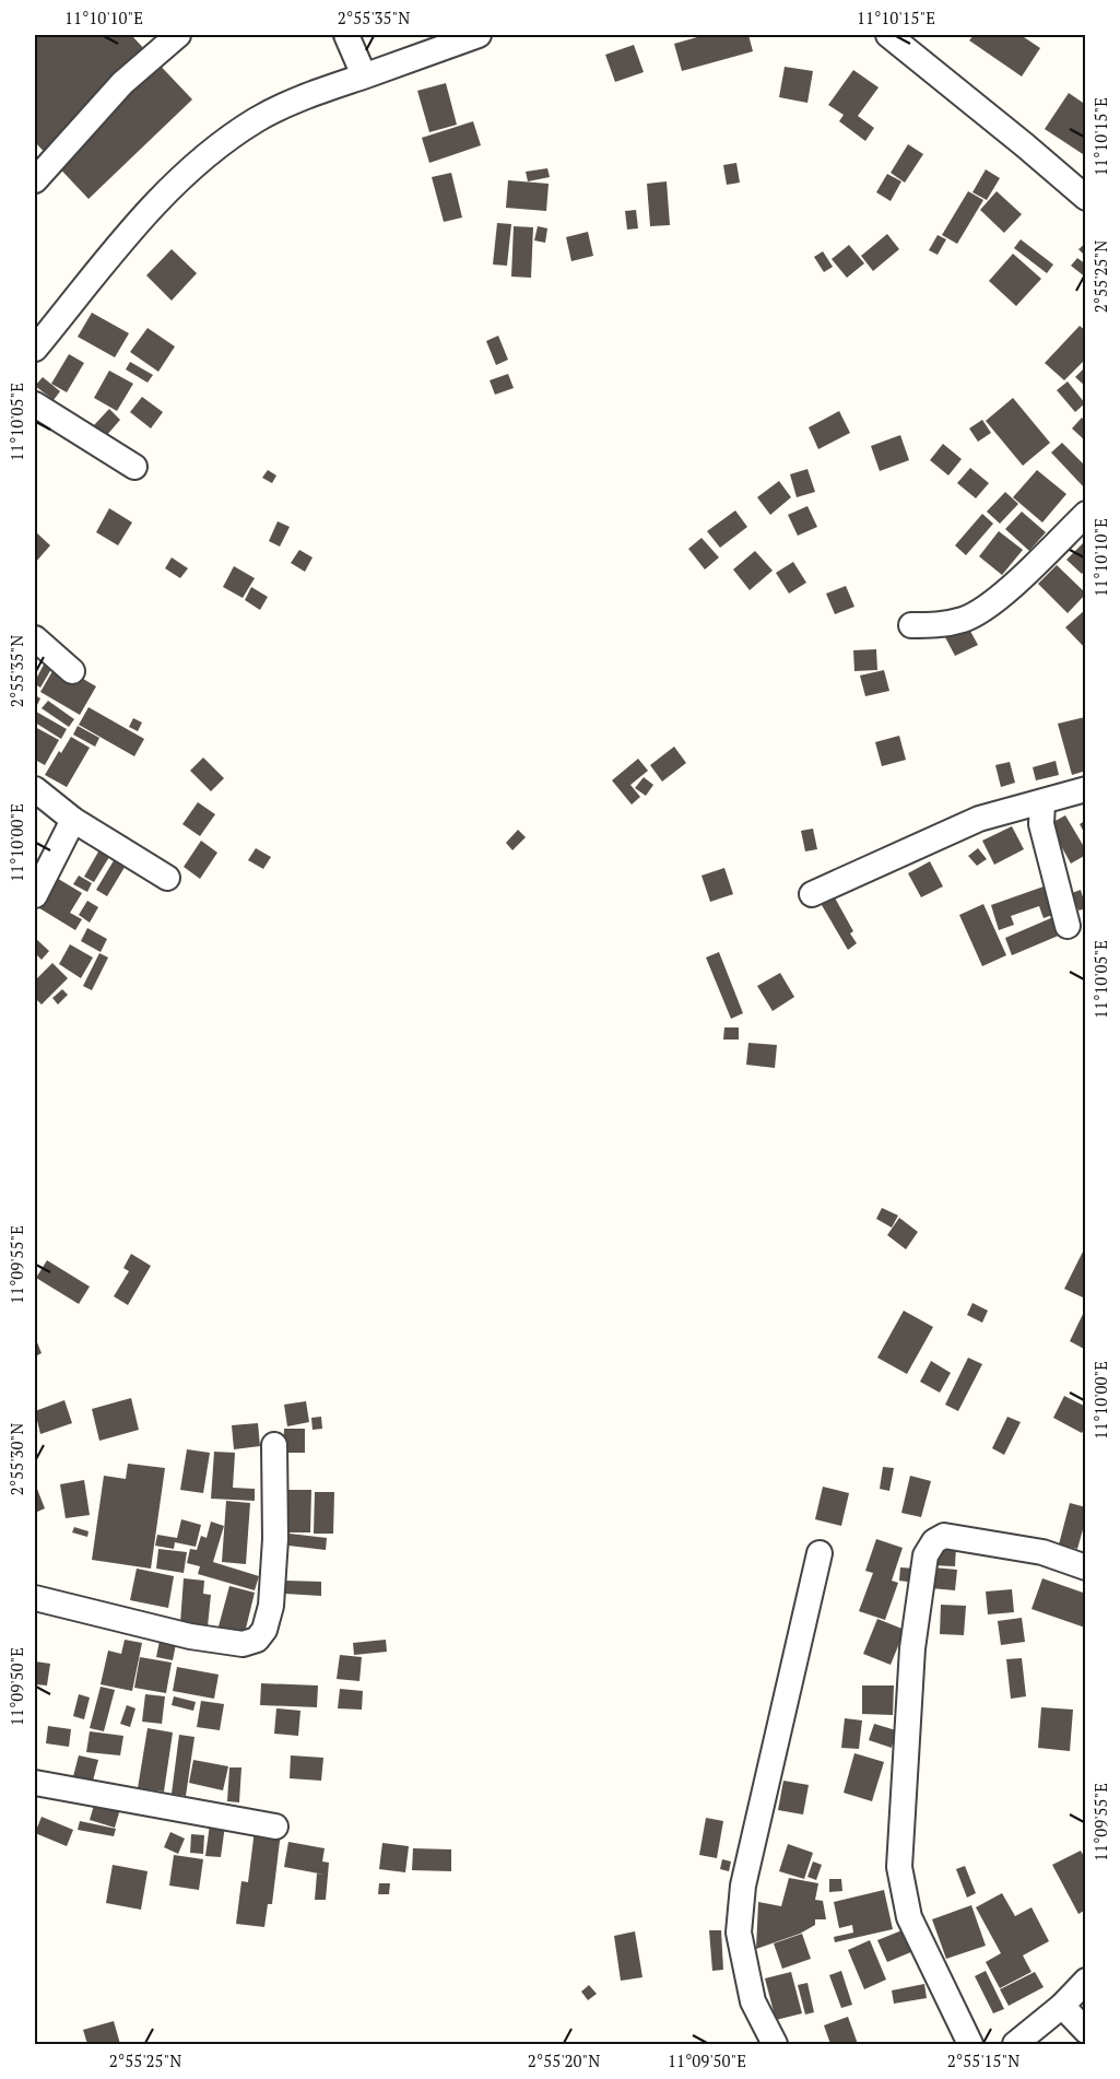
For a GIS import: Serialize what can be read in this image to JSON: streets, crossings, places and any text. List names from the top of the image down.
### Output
{
  "coordinates": [
    "11°10'10\"E",
    "2°55'35\"N",
    "11°10'15\"E",
    "2°55'25\"N",
    "11°10'05\"E",
    "11°10'00\"E",
    "11°09'55\"E",
    "2°55'30\"N",
    "11°09'50\"E",
    "2°55'20\"N",
    "2°55'15\"N"
  ]
}
